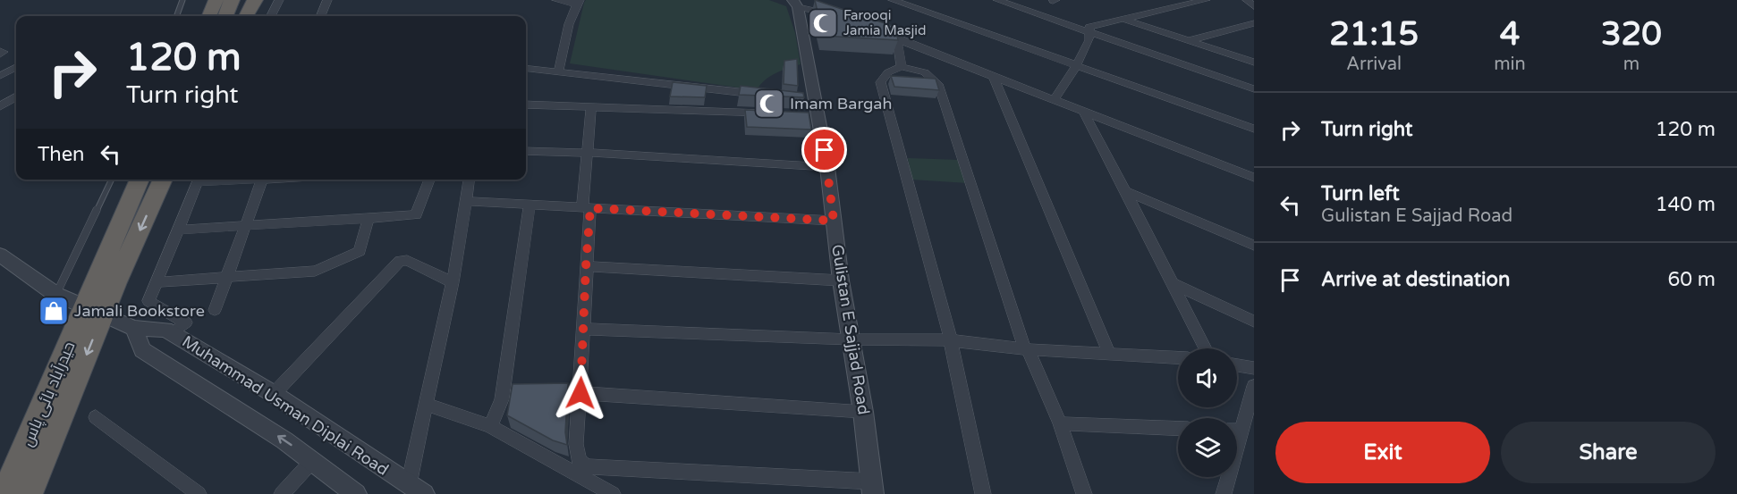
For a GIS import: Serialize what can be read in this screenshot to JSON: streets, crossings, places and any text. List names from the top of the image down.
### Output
{
  "streets": {
    "highway": ["حیدرآباد بائی پاس"],
    "street": ["Gulistan E Sajjad Road", "Muhammad Usman Diplai Road"]
  },
  "places": {
    "mosque": ["Farooqi Jamia Masjid", "Imam Bargah"],
    "shop": ["Jamali Bookstore"]
  },
  "page": {
    "eta": [
      "21:15",
      "Arrival",
      "4",
      "min",
      "320",
      "m"
    ],
    "turn": ["120 m", "Turn right"],
    "list": [
      {
        "name": "Turn right",
        "value": "120 m"
      },
      {
        "name": "Turn left",
        "note": "Gulistan E Sajjad Road",
        "value": "140 m"
      },
      {
        "name": "Arrive at destination",
        "value": "60 m"
      }
    ],
    "then": "Then",
    "buttons": ["Exit", "Share"]
  }
}
